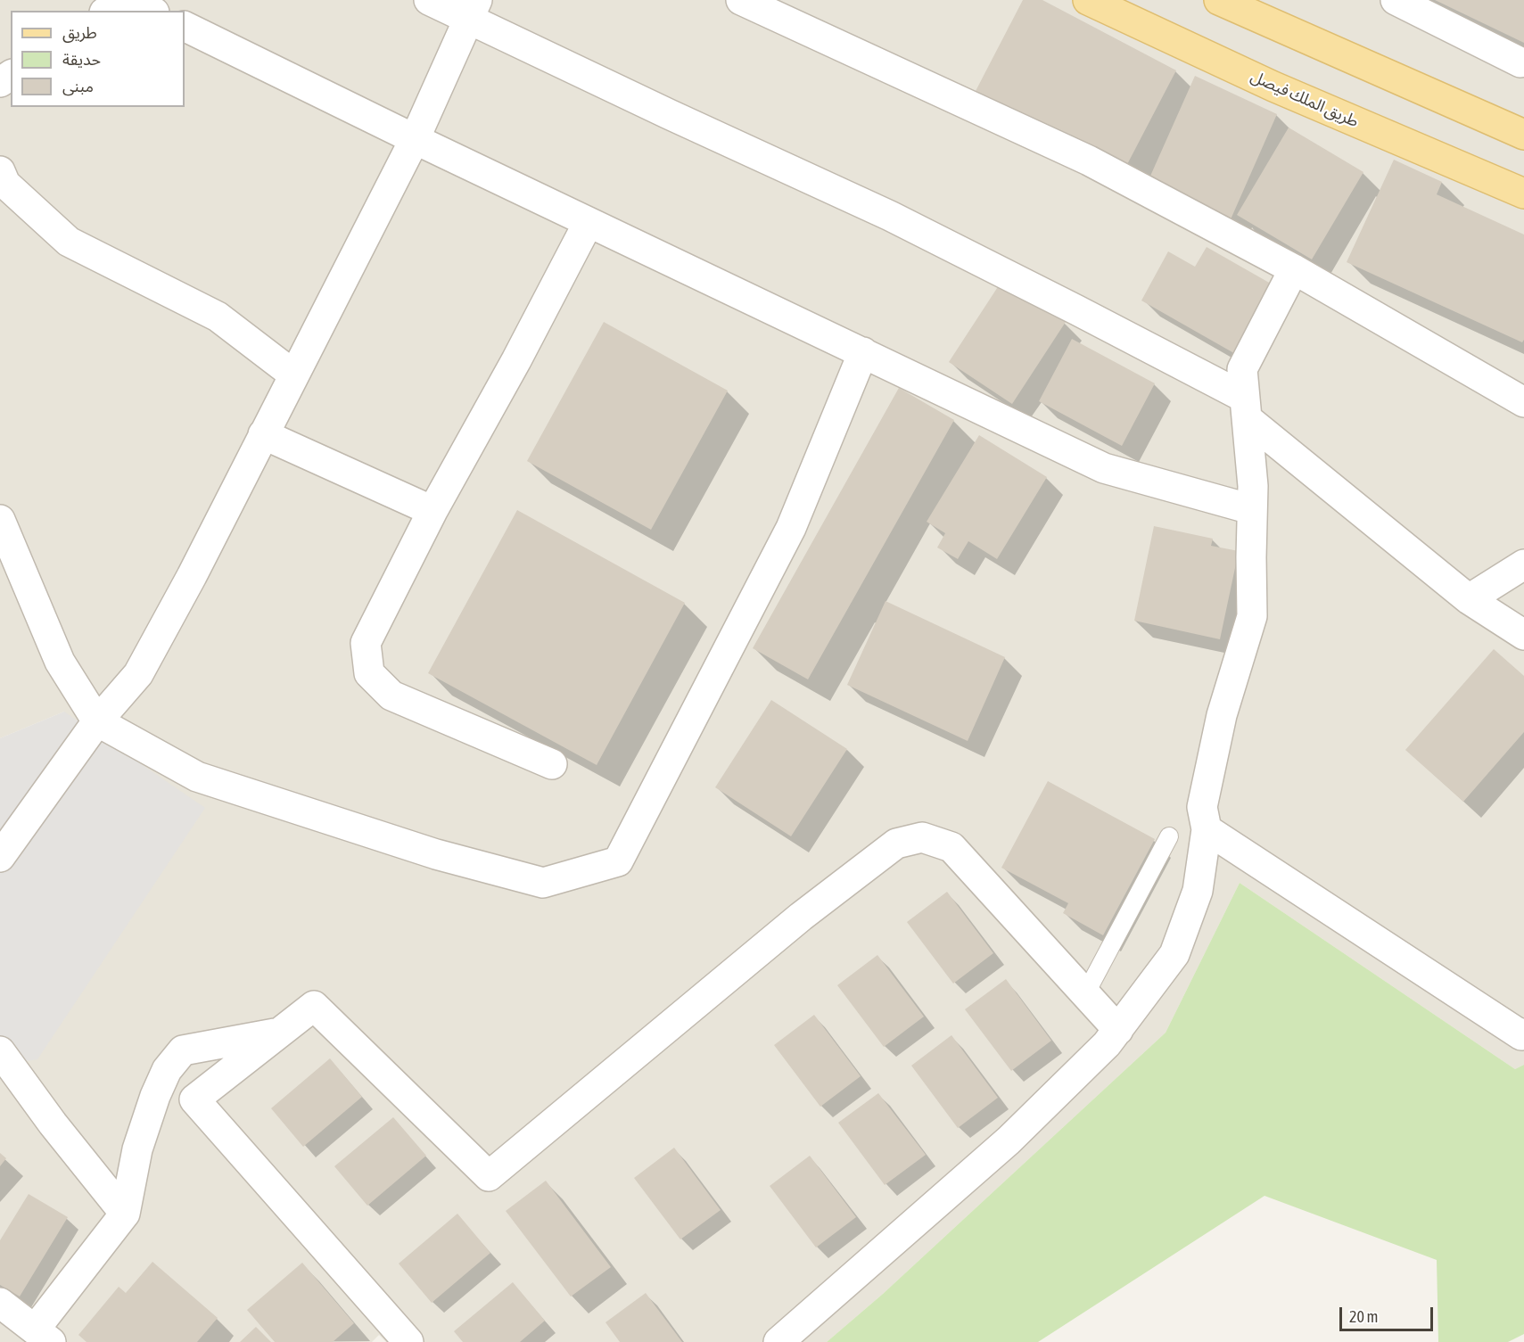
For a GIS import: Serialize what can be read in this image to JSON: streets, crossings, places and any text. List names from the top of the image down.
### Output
{
  "streets": {
    "main road": ["طريق الملك فيصل"]
  },
  "legend": ["طريق", "حديقة", "مبنى"],
  "scale_bar": "20 m"
}
